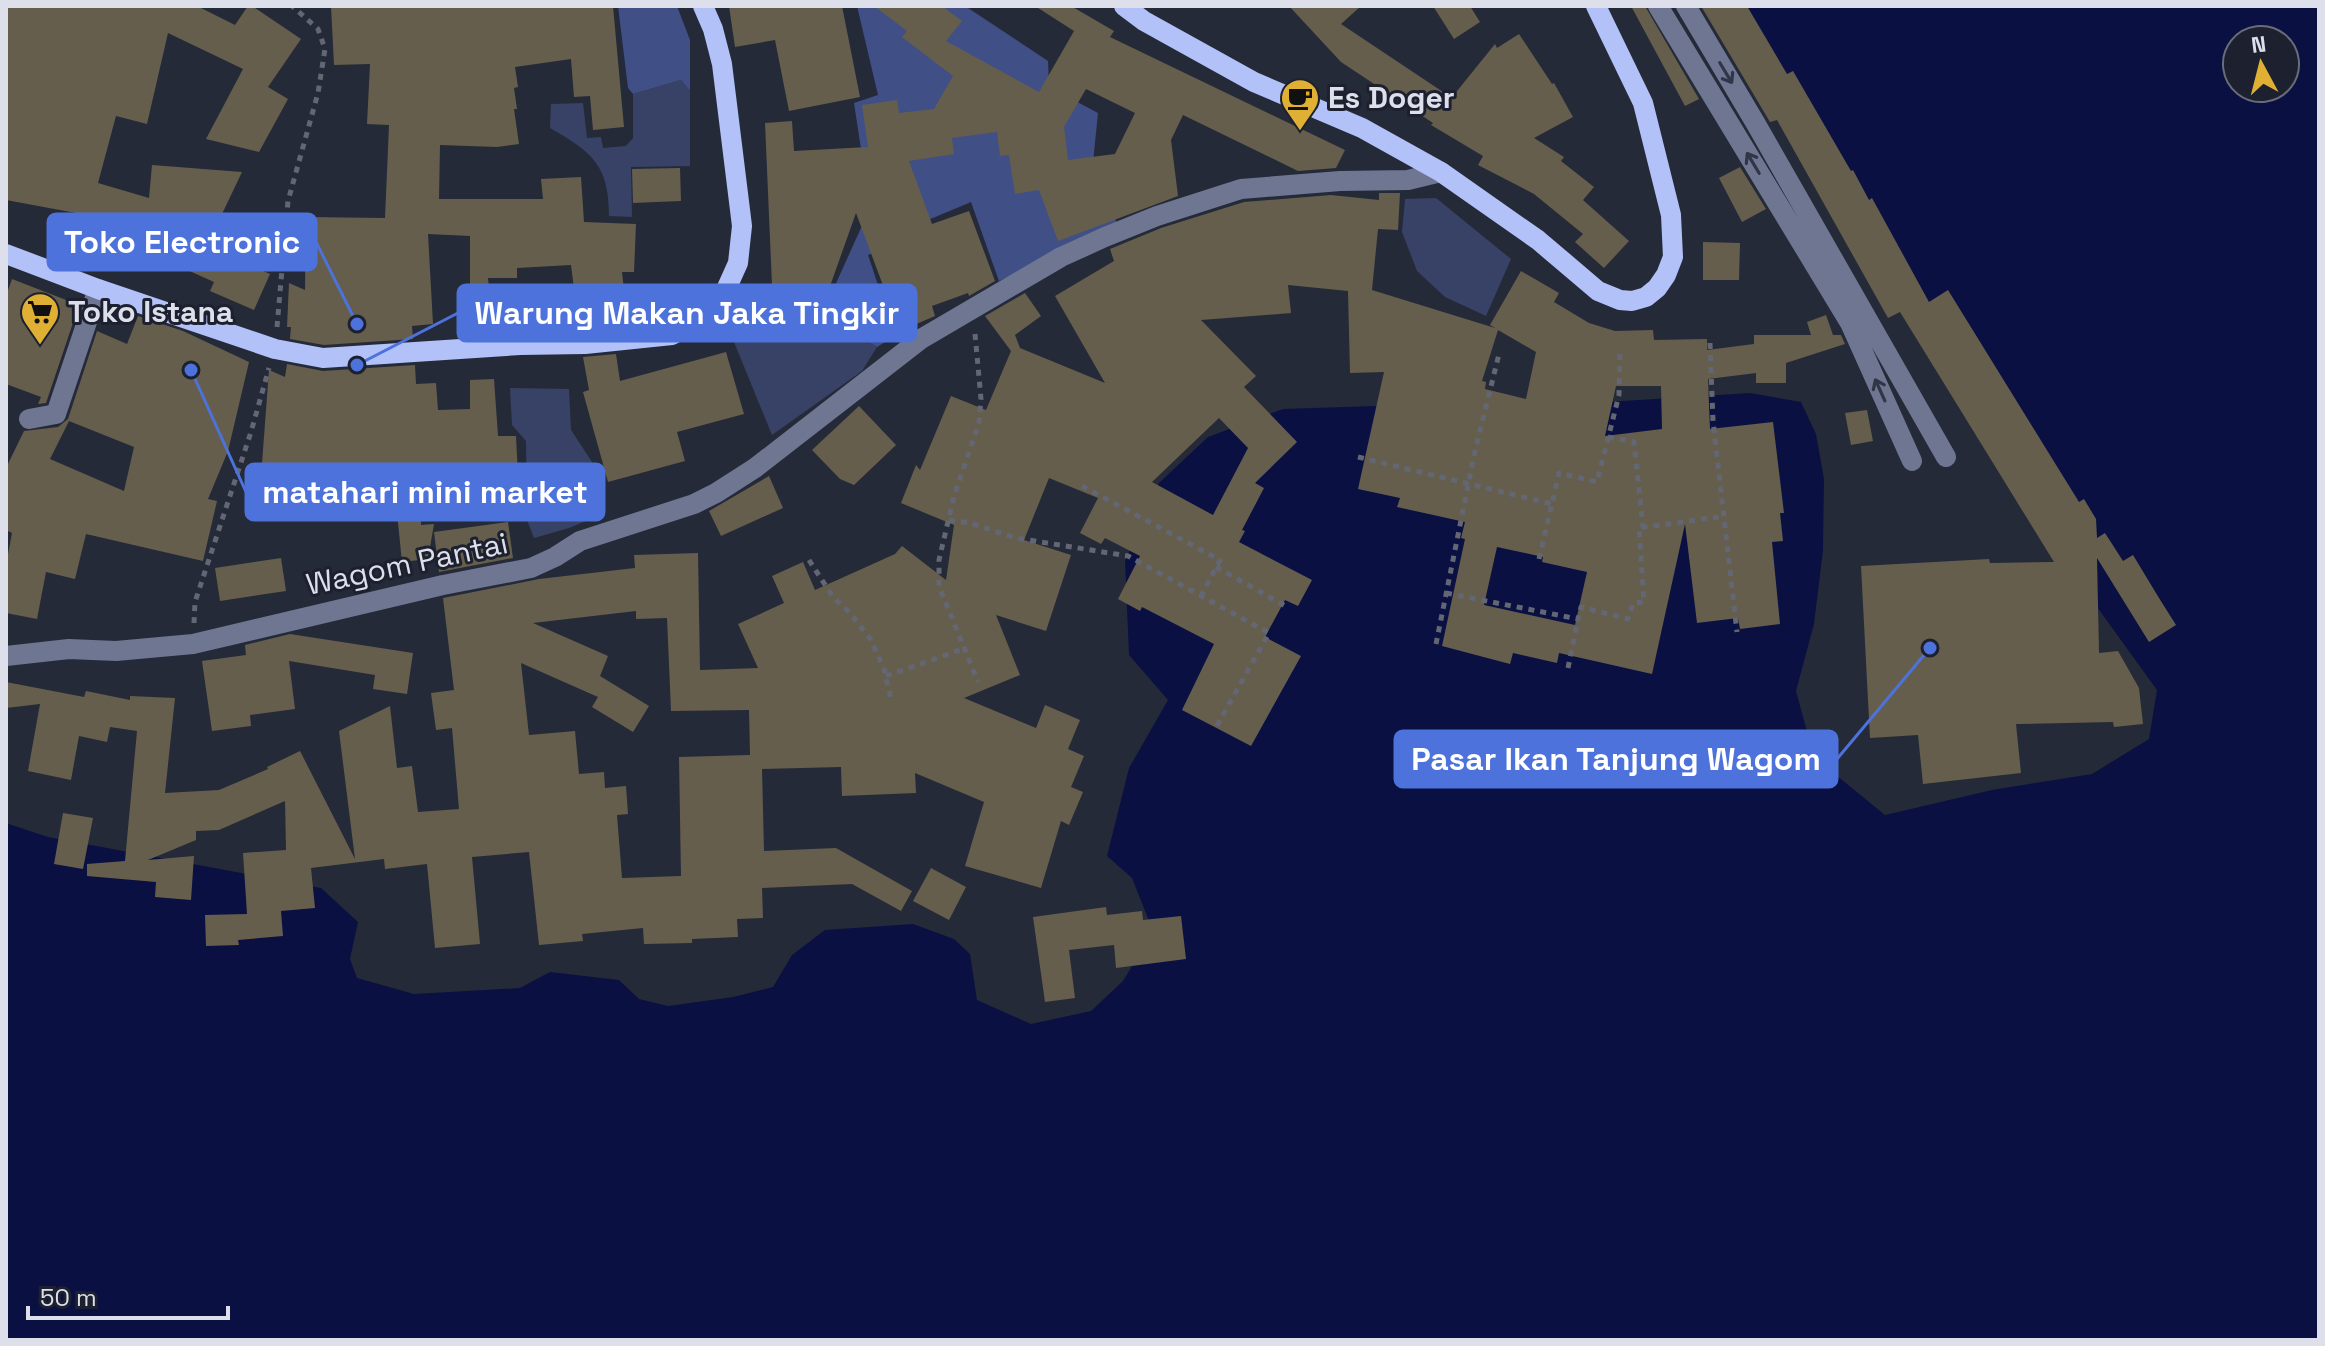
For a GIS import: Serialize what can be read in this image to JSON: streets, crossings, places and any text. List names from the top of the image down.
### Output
{
  "streets": {
    "street": ["Wagom Pantai"]
  },
  "places": {
    "cafe": ["Es Doger"],
    "other": [
      "Toko Electronic",
      "Warung Makan Jaka Tingkir",
      "matahari mini market",
      "Pasar Ikan Tanjung Wagom"
    ],
    "supermarket": ["Toko Istana"]
  },
  "scale_bar": "50 m",
  "north": "top"
}
